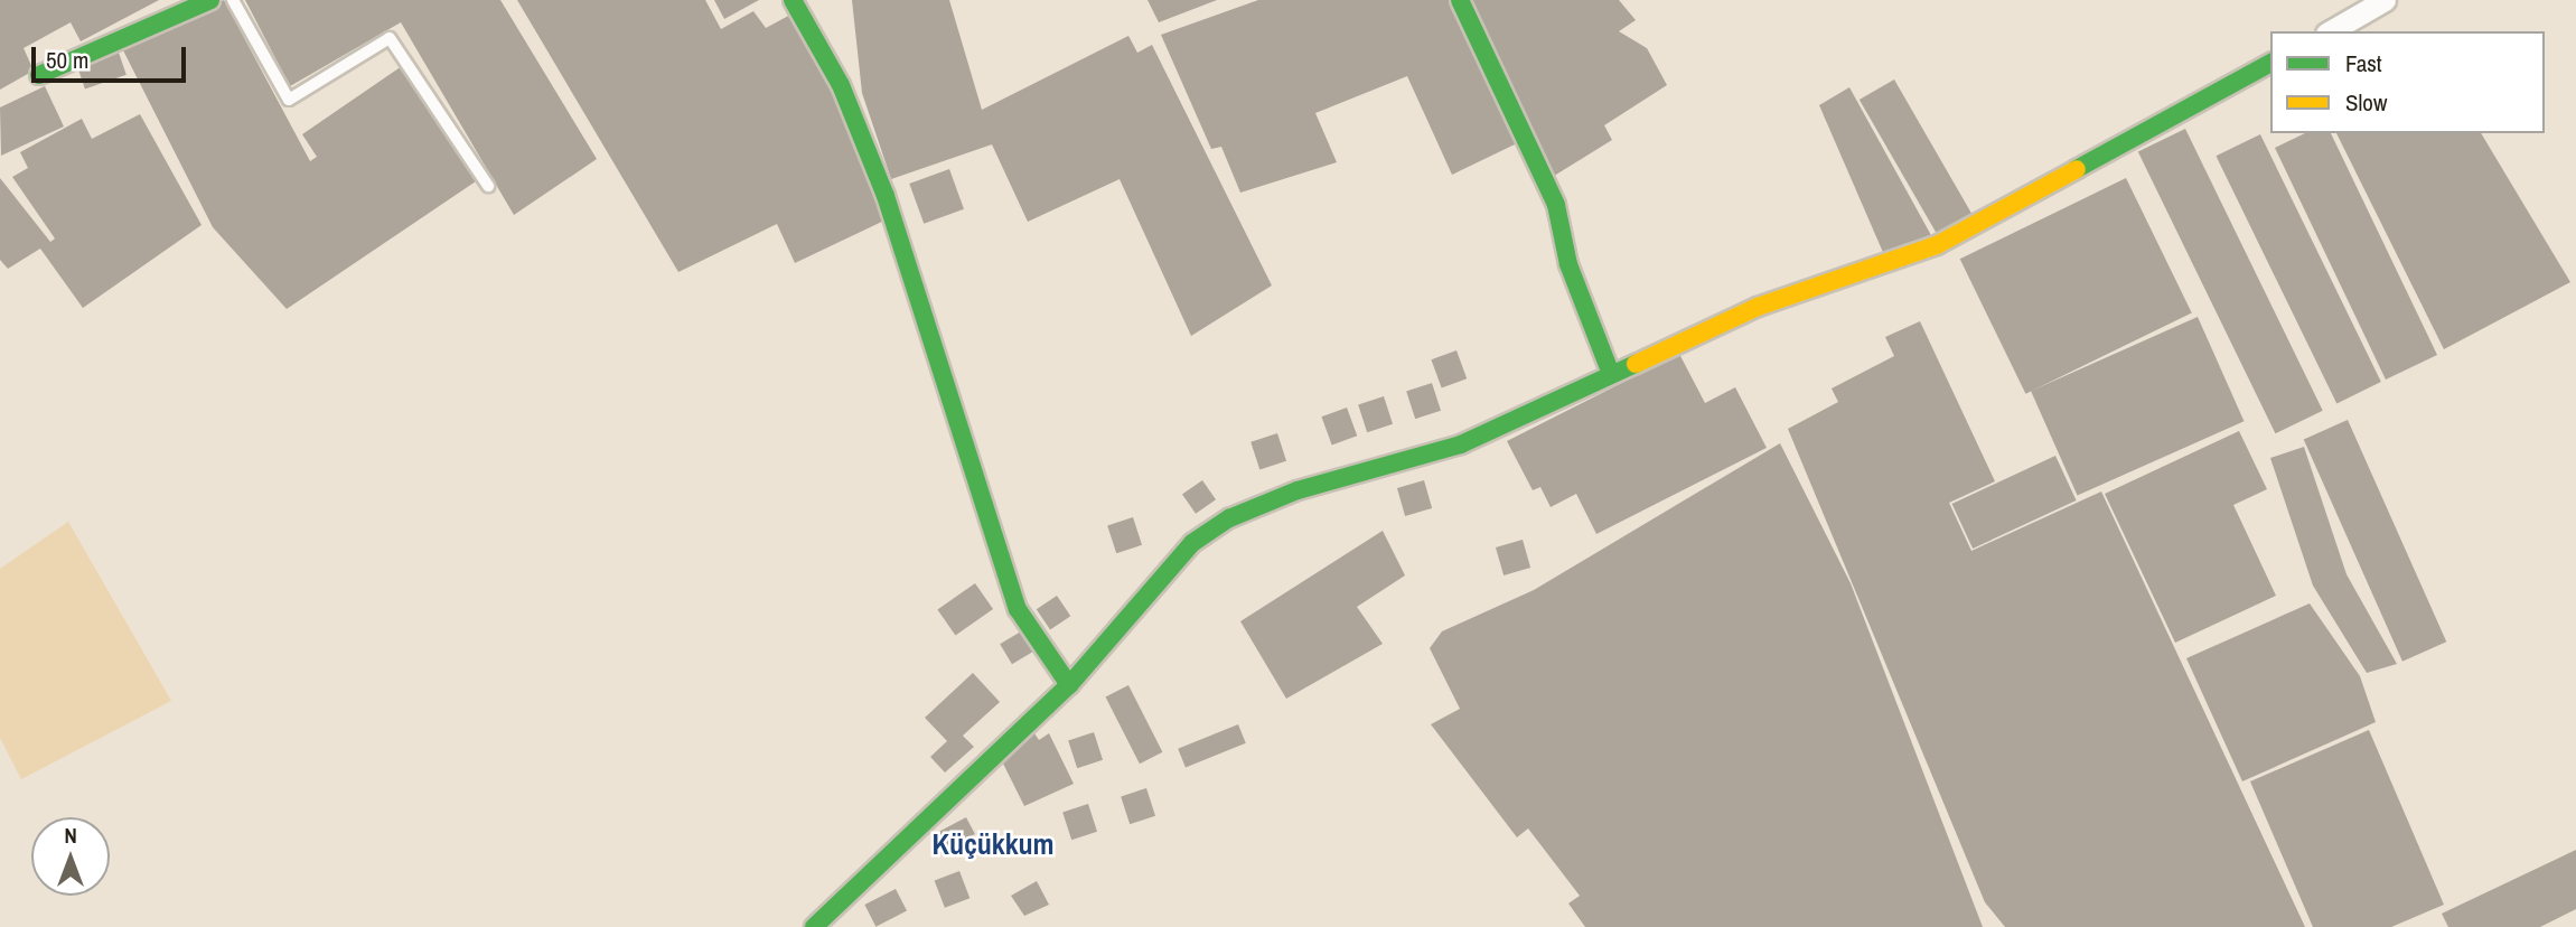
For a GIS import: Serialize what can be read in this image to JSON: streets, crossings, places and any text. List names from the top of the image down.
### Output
{
  "districts": ["Küçükkum"],
  "legend": ["Fast", "Slow"],
  "scale_bar": "50 m",
  "north": "top"
}
